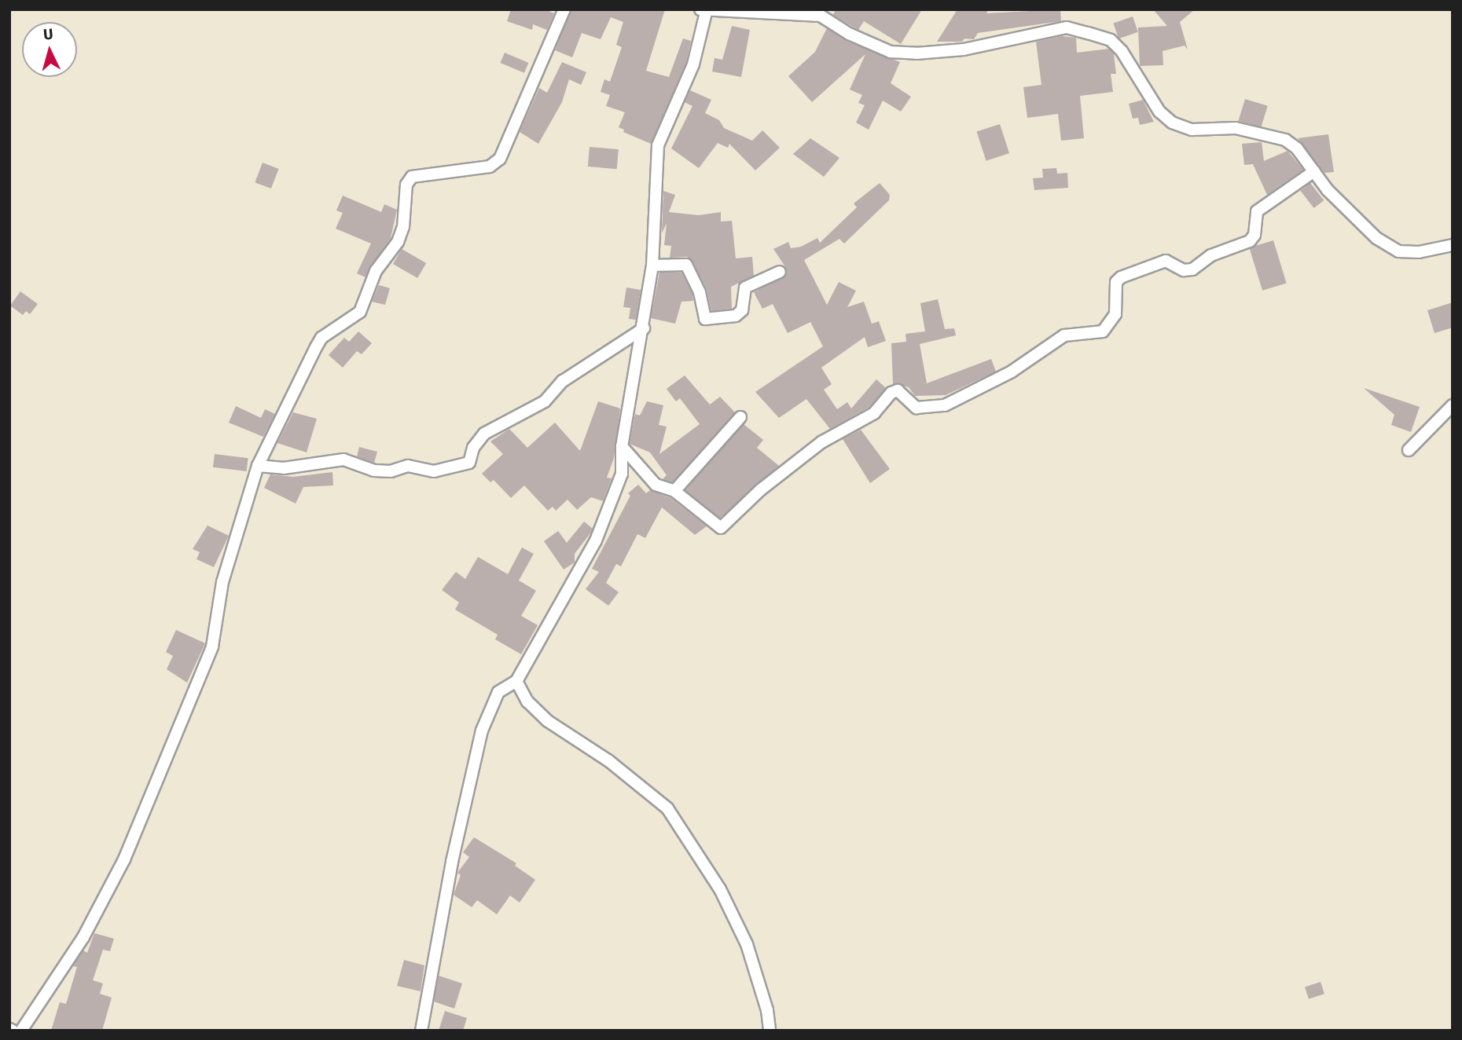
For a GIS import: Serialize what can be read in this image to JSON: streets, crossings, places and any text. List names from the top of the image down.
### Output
{
  "north": "top"
}
